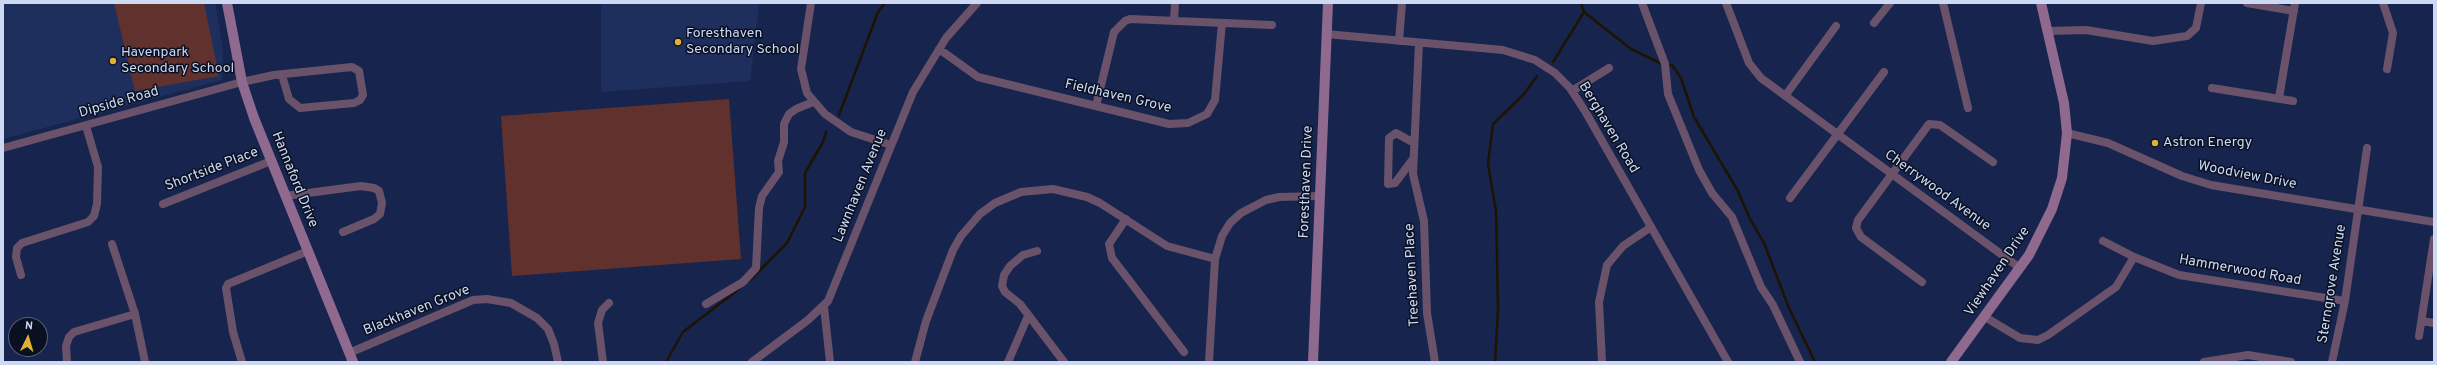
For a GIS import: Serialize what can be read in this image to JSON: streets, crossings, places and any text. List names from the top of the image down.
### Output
{
  "streets": {
    "street": [
      "Fieldhaven Grove",
      "Dipside Road",
      "Berghaven Road",
      "Shortside Place",
      "Woodview Drive",
      "Hannaford Drive",
      "Foresthaven Drive",
      "Lawnhaven Avenue",
      "Cherrywood Avenue",
      "Hammerwood Road",
      "Viewhaven Drive",
      "Treehaven Place",
      "Sterngrove Avenue",
      "Blackhaven Grove"
    ]
  },
  "crossings": [
    ["Fieldhaven Grove", "Lawnhaven Avenue"],
    ["Dipside Road", "Hannaford Drive"],
    ["Berghaven Road", "Foresthaven Drive"],
    ["Berghaven Road", "Treehaven Place"],
    ["Shortside Place", "Hannaford Drive"],
    ["Woodview Drive", "Viewhaven Drive"],
    ["Woodview Drive", "Sterngrove Avenue"],
    ["Hannaford Drive", "Blackhaven Grove"],
    ["Cherrywood Avenue", "Viewhaven Drive"],
    ["Hammerwood Road", "Sterngrove Avenue"]
  ],
  "places": ["Foresthaven Secondary School", "Havenpark Secondary School", "Astron Energy"],
  "north": "top"
}
